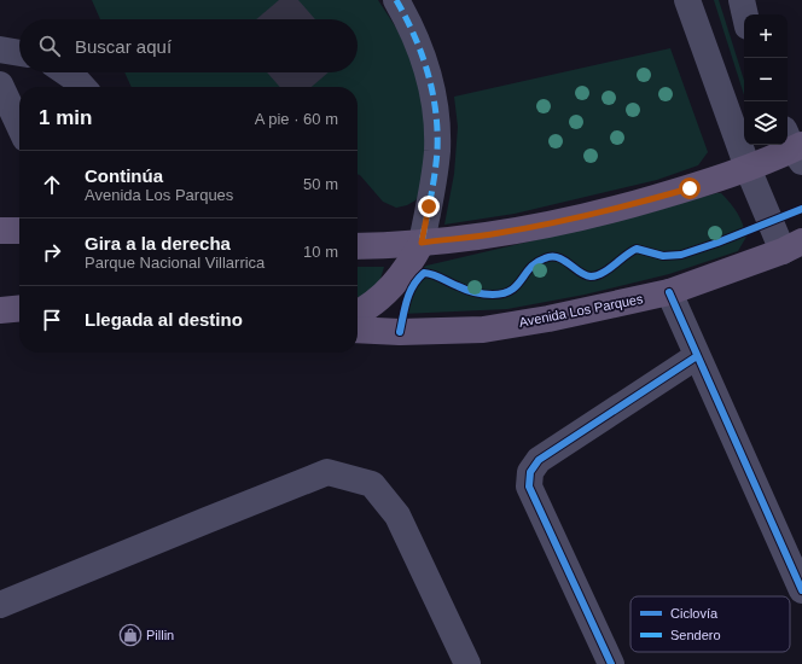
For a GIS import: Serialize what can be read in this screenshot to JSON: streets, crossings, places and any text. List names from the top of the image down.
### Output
{
  "streets": {
    "main road": ["Avenida Los Parques"]
  },
  "places": {
    "shop": ["Pillin"]
  },
  "legend": ["Ciclovía", "Sendero"],
  "page": {
    "map_buttons": ["+", "−"],
    "search": "Buscar aquí",
    "heading": ["1 min", "A pie · 60 m"],
    "list": [
      ["Continúa", "Avenida Los Parques", "50 m"],
      ["Gira a la derecha", "Parque Nacional Villarrica", "10 m"],
      "Llegada al destino"
    ]
  }
}
